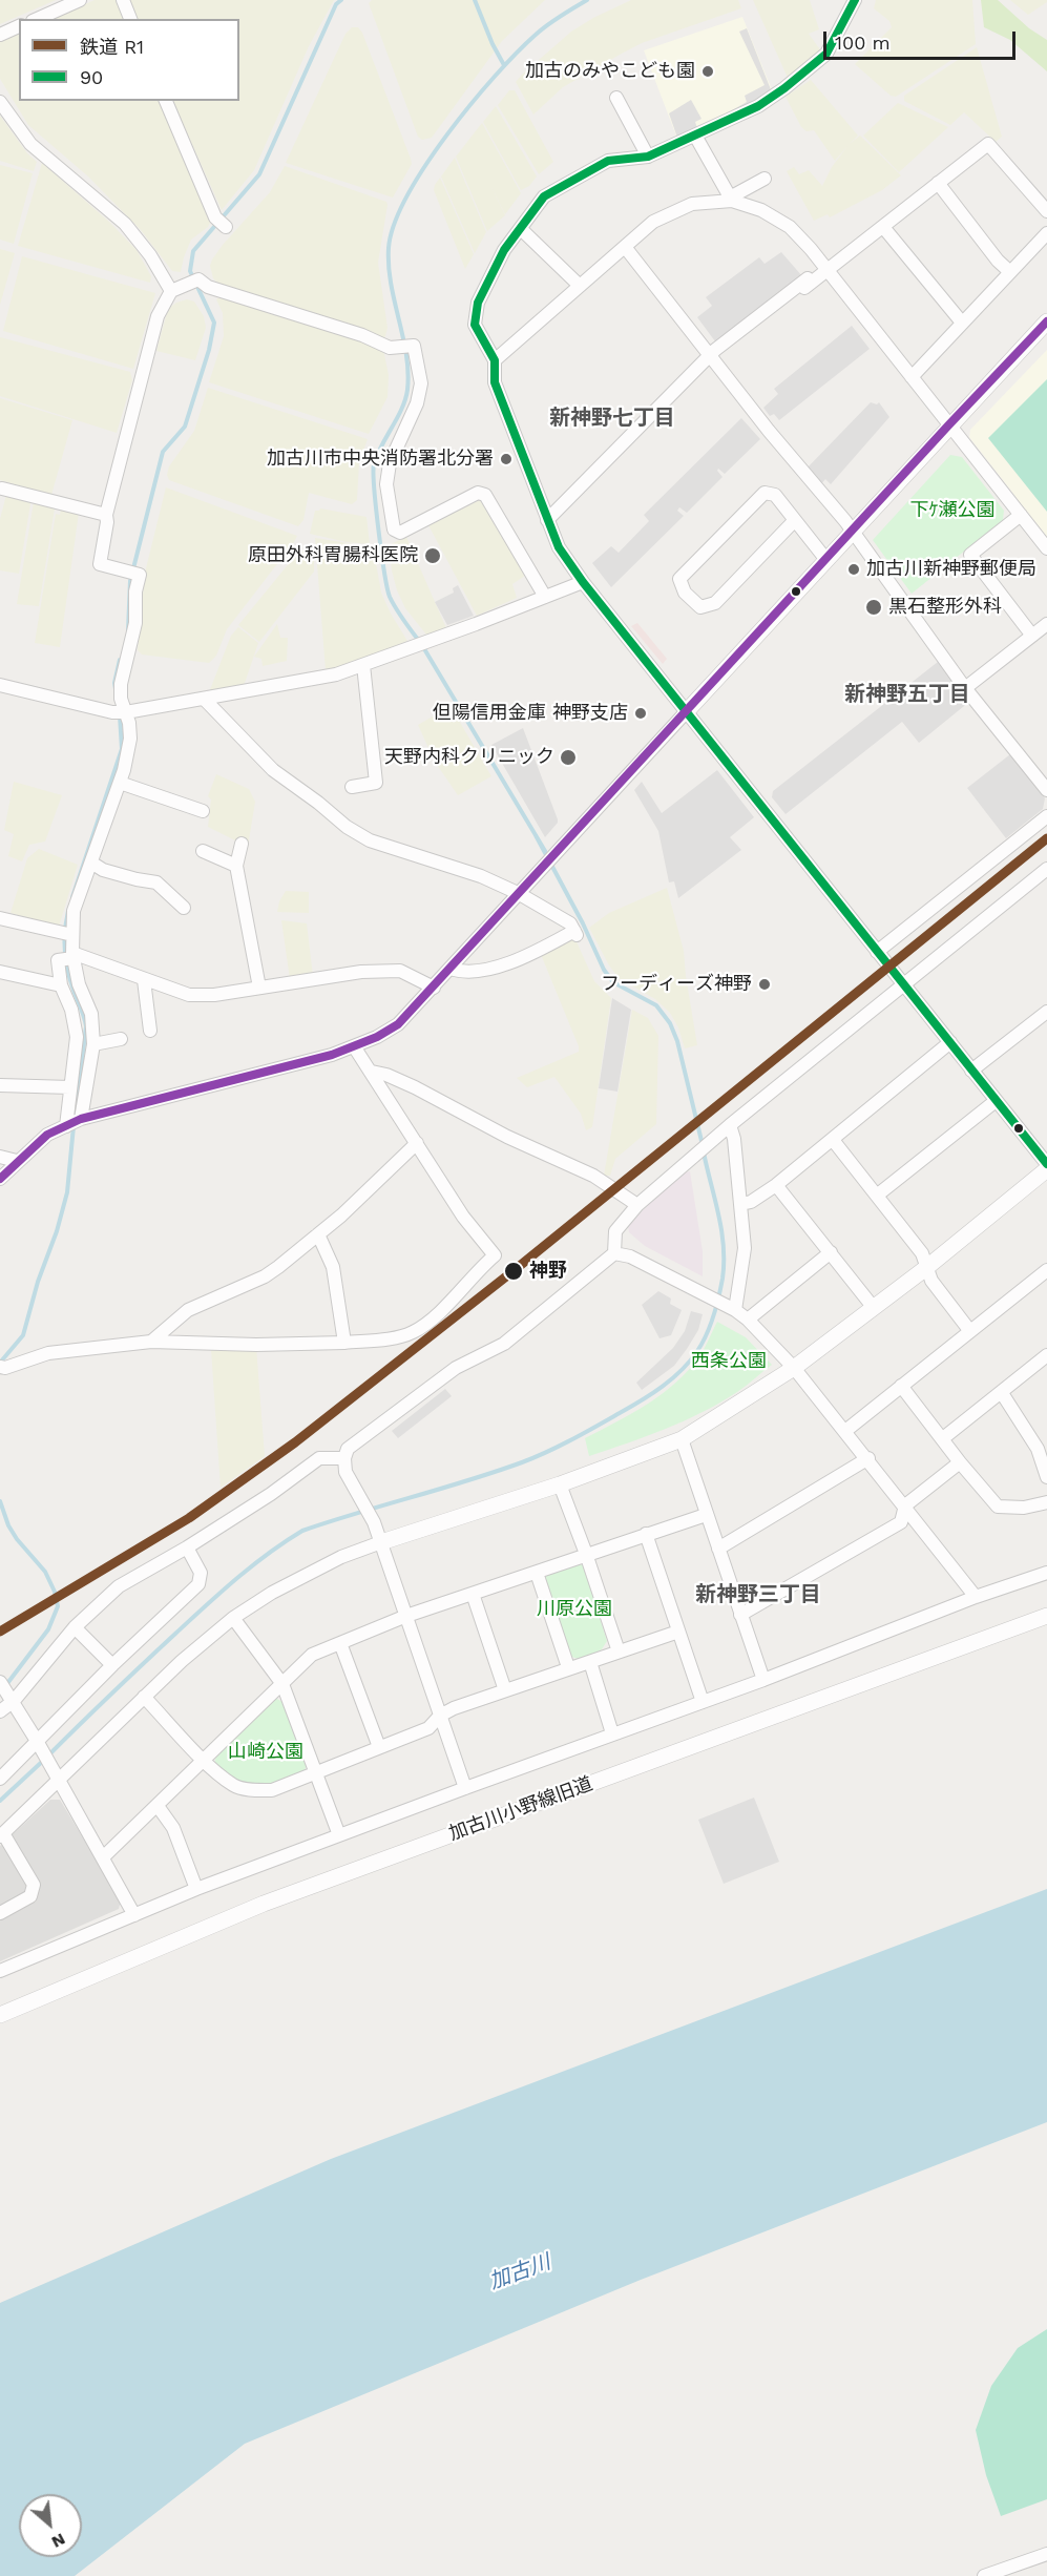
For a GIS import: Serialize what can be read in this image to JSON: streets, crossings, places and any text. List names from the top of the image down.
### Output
{
  "streets": {
    "street": ["加古川小野線旧道"]
  },
  "districts": ["新神野七丁目", "新神野五丁目", "新神野三丁目"],
  "water": ["加古川"],
  "parks": [
    "下ｹ瀬公園",
    "西条公園",
    "川原公園",
    "山崎公園"
  ],
  "places": [
    "加古のみやこども園",
    "加古川市中央消防署北分署",
    "原田外科胃腸科医院",
    "加古川新神野郵便局",
    "黒石整形外科",
    "但陽信用金庫 神野支店",
    "天野内科クリニック",
    "フーディーズ神野",
    "神野"
  ],
  "lines": ["transit line 90", "rail line R1"],
  "legend": ["鉄道 R1", "90"],
  "scale_bar": "100 m",
  "north": "bottom right"
}
